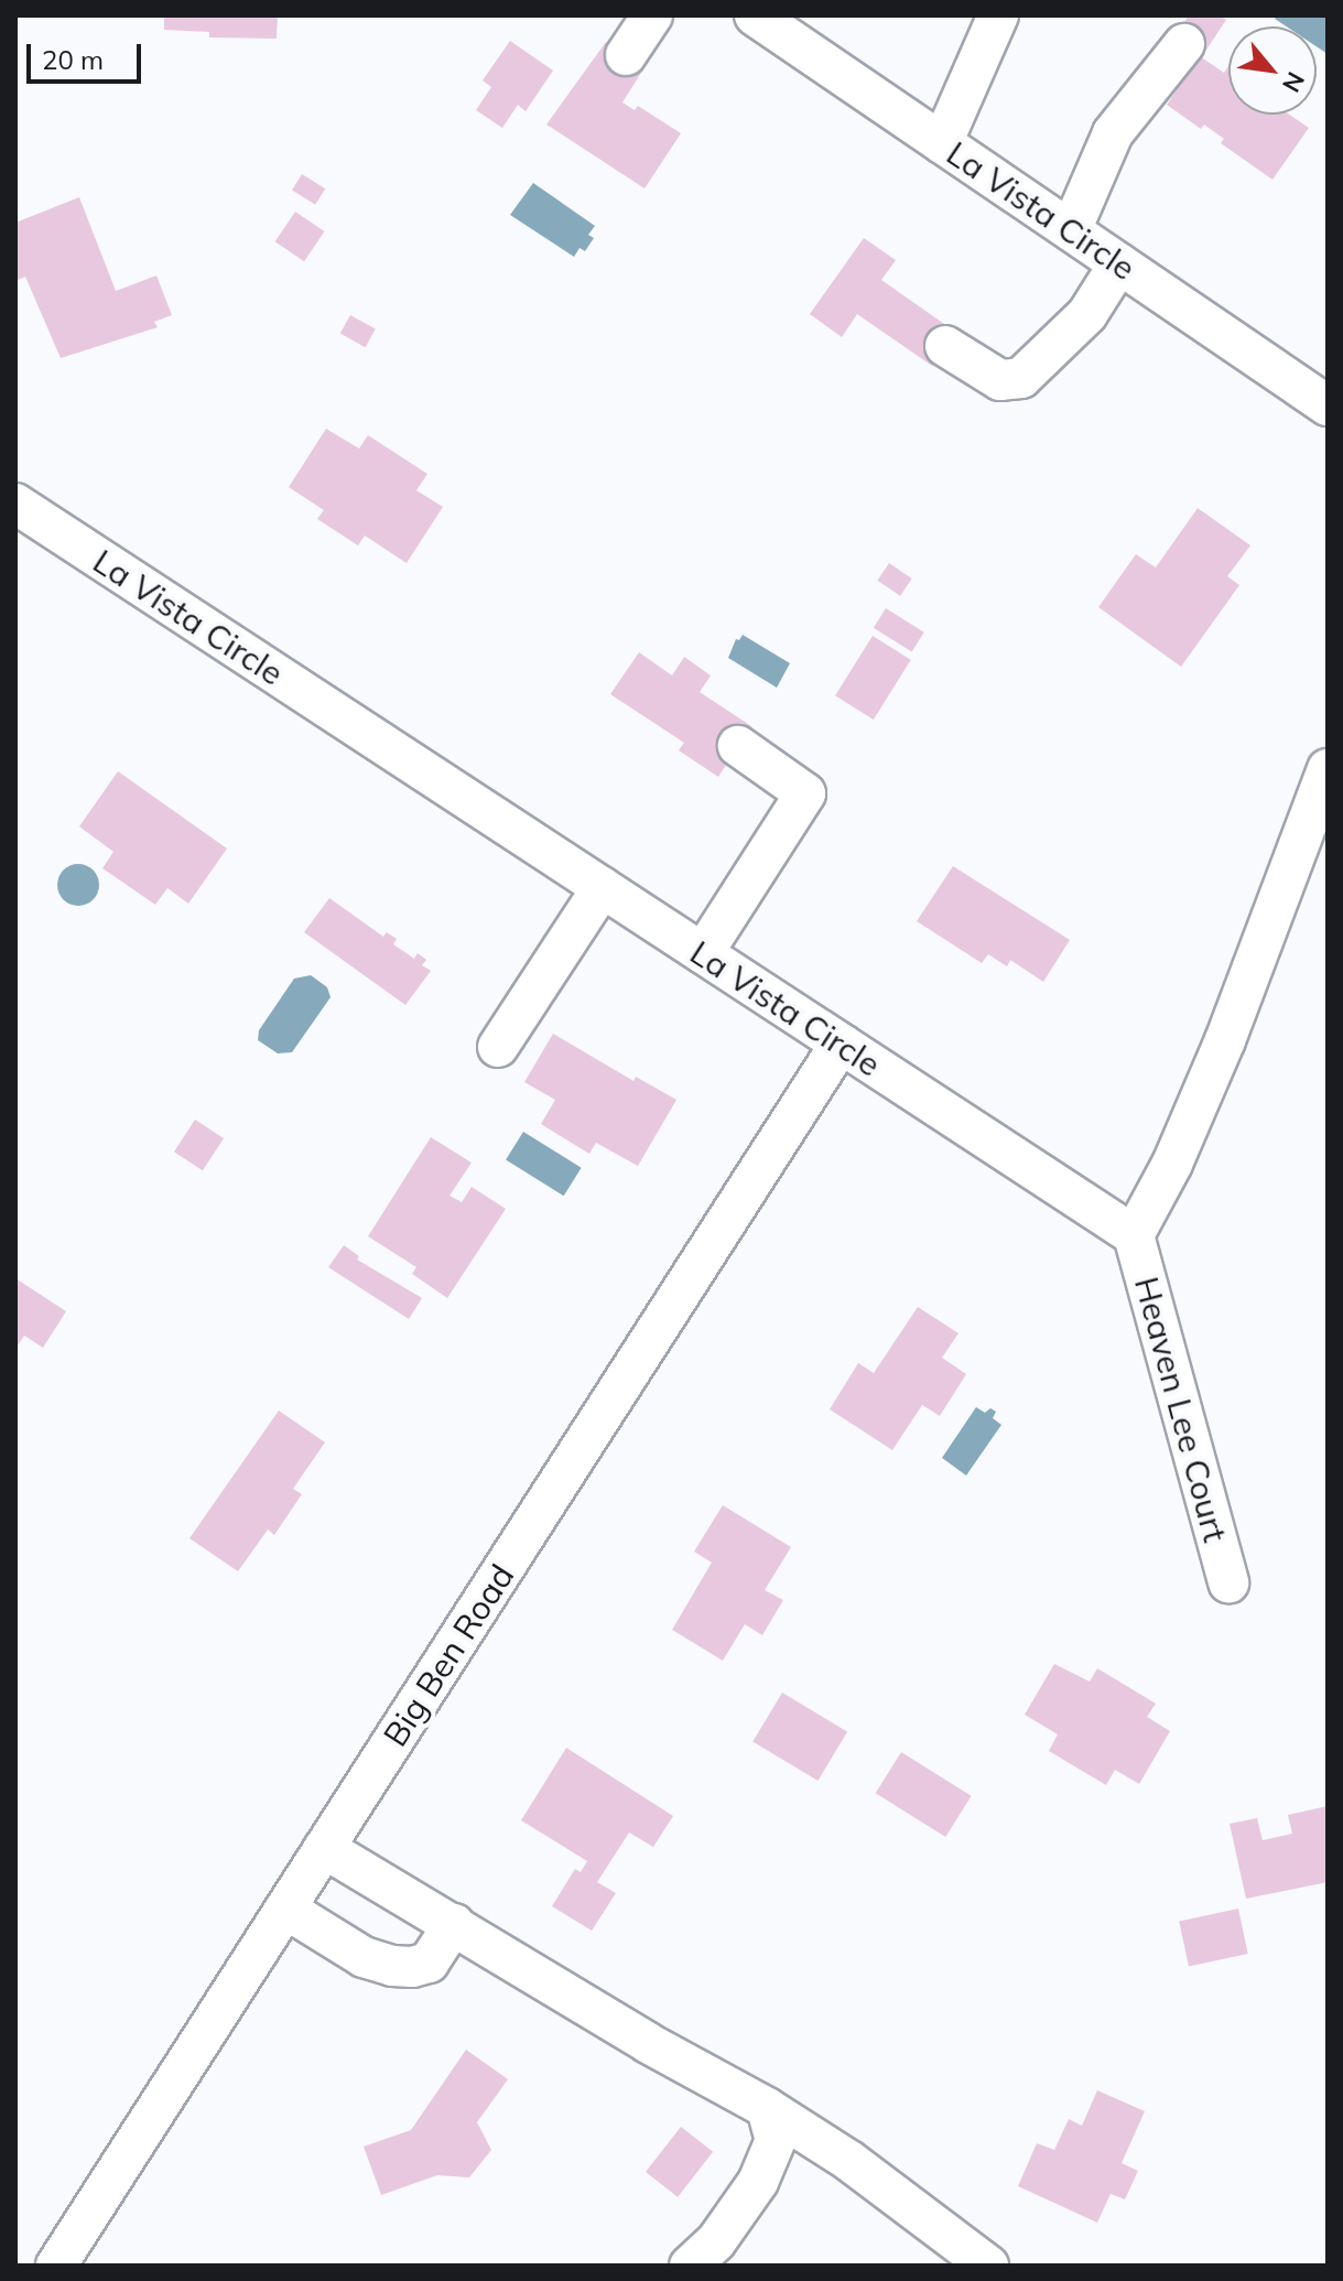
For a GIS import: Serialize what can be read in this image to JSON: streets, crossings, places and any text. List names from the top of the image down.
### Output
{
  "streets": {
    "street": ["La Vista Circle", "Heaven Lee Court", "Big Ben Road"]
  },
  "crossings": [
    ["La Vista Circle", "Heaven Lee Court"],
    ["La Vista Circle", "Big Ben Road"]
  ],
  "scale_bar": "20 m",
  "north": "bottom right"
}
